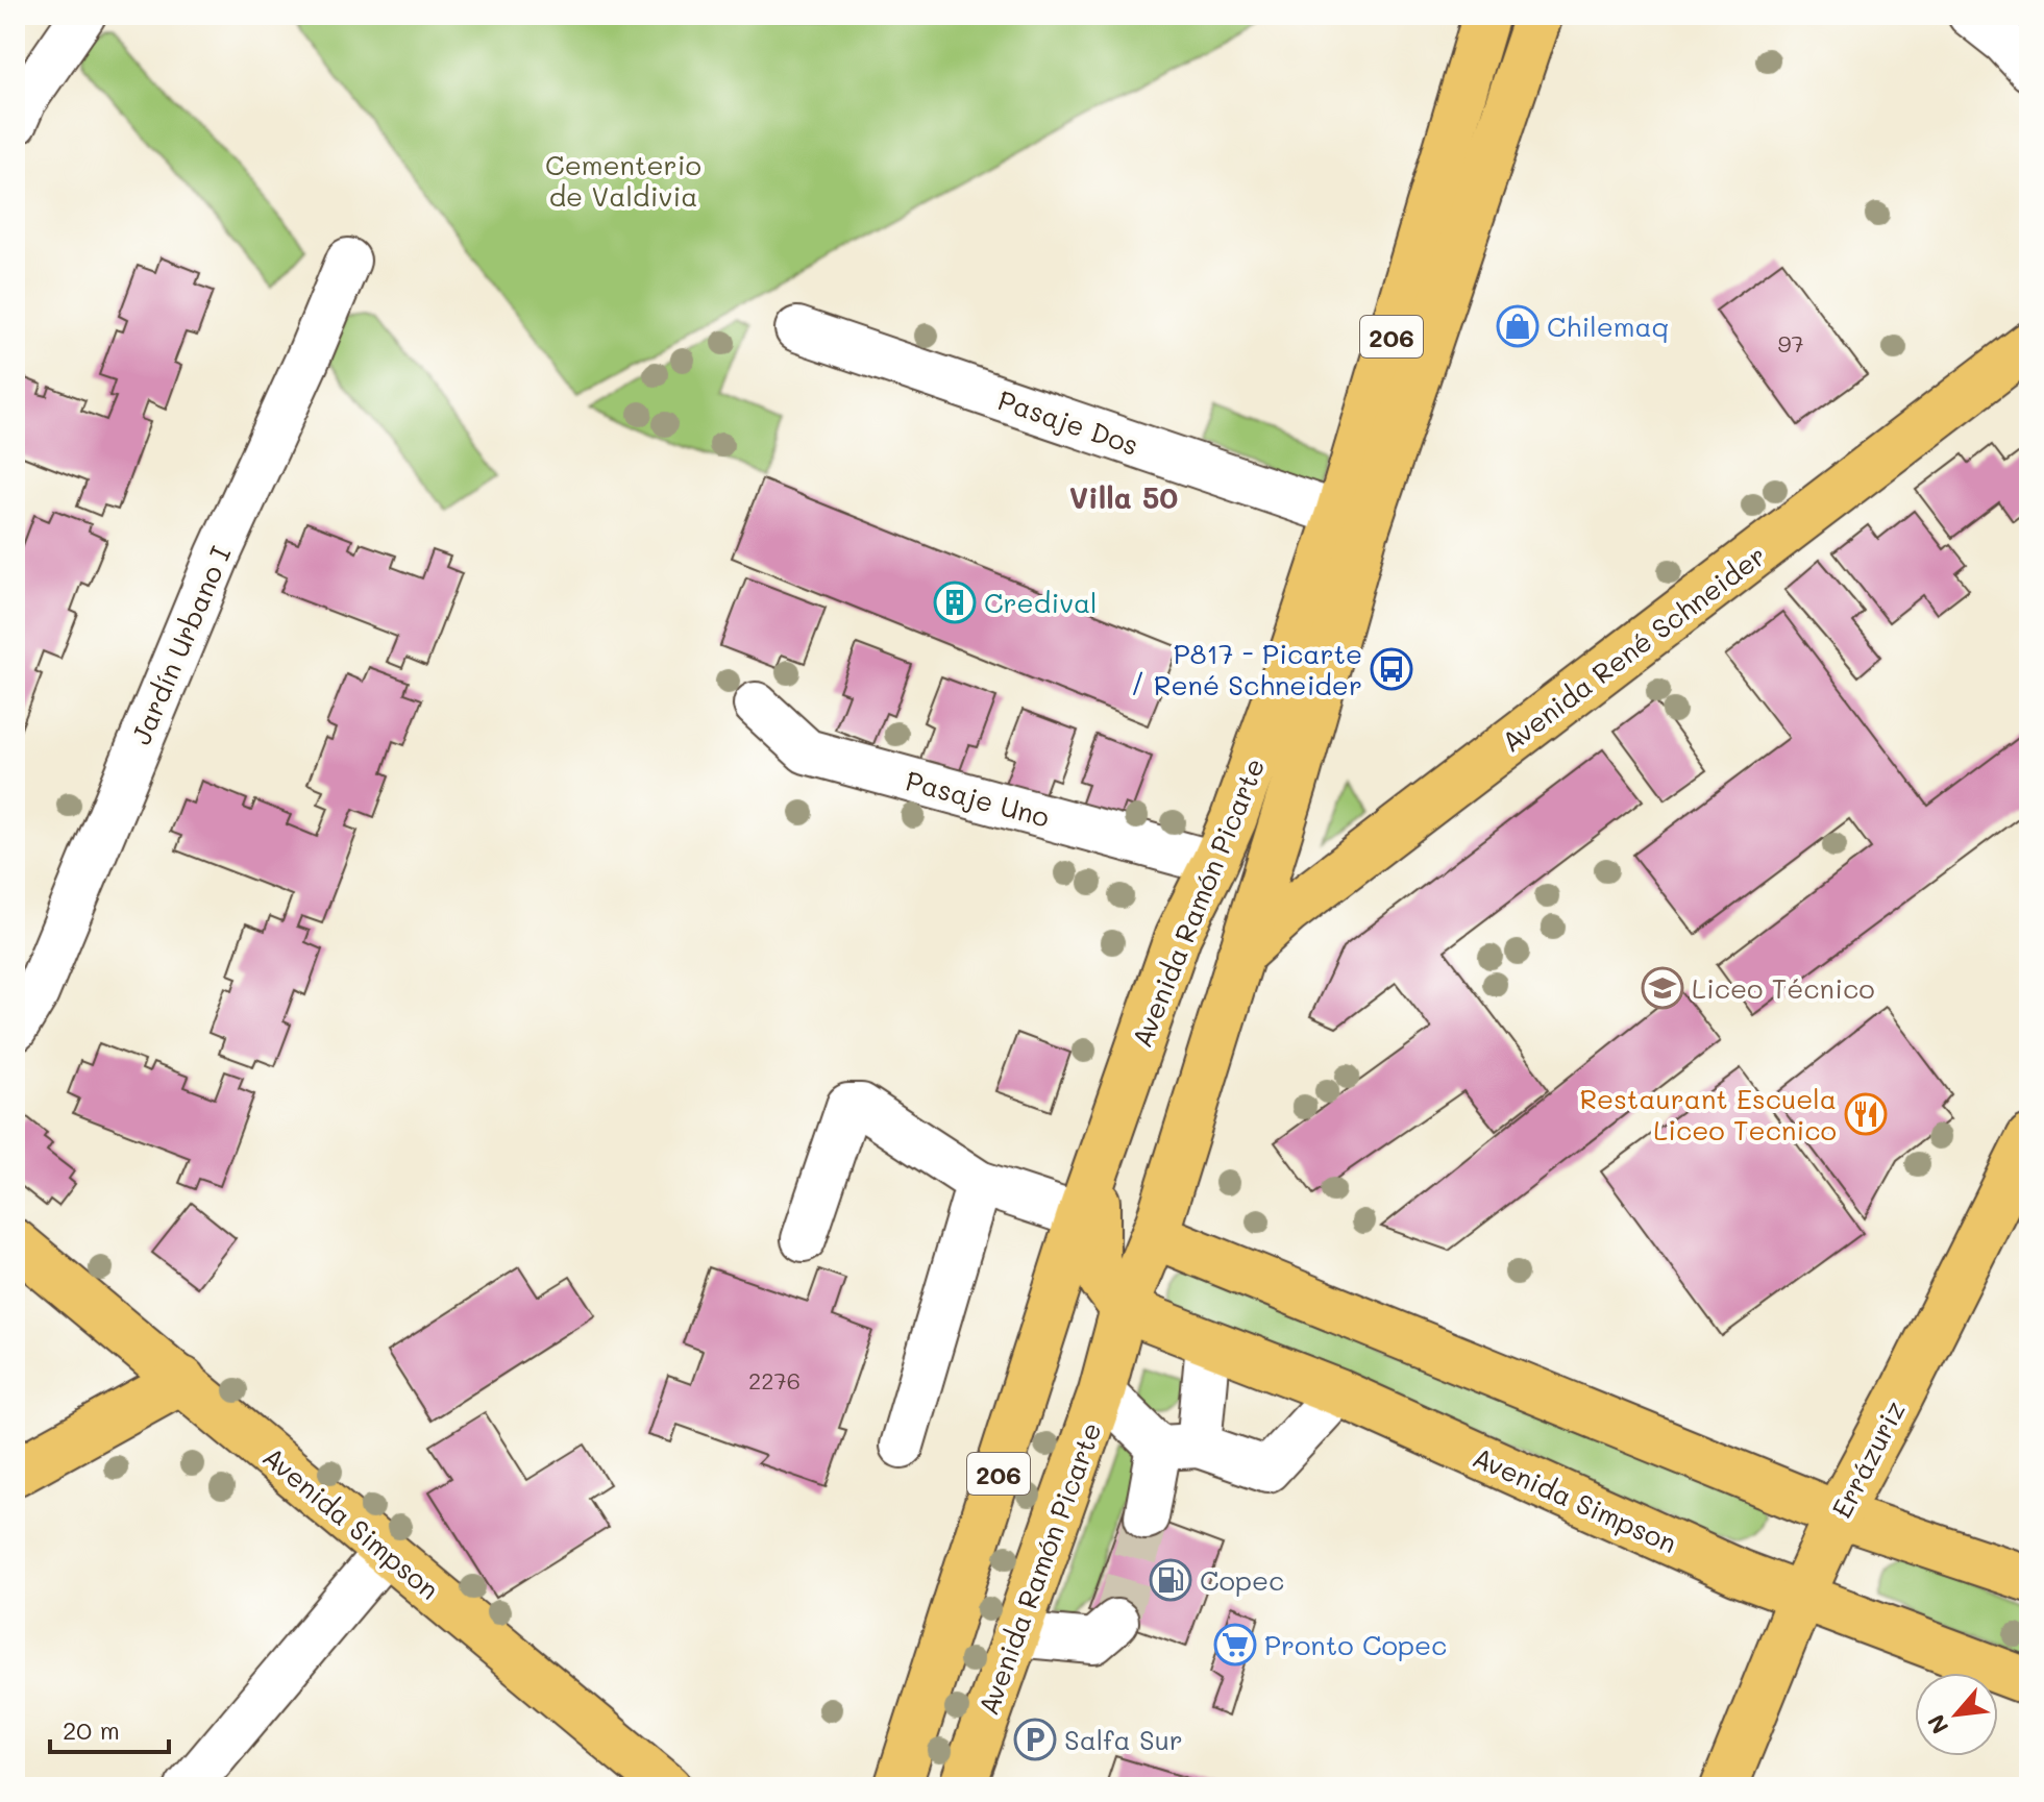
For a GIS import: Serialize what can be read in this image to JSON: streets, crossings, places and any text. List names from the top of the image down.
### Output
{
  "streets": {
    "main road": [
      "206",
      "Avenida René Schneider",
      "Avenida Ramón Picarte",
      "Errázuriz",
      "Avenida Simpson"
    ],
    "street": ["Pasaje Dos", "Jardín Urbano I", "Pasaje Uno"]
  },
  "crossings": [
    ["Pasaje Dos", "Avenida Ramón Picarte"],
    ["Avenida René Schneider", "Avenida Ramón Picarte"],
    ["Pasaje Uno", "Avenida Ramón Picarte"],
    ["Avenida Ramón Picarte", "Avenida Simpson"],
    ["Errázuriz", "Avenida Simpson"]
  ],
  "districts": ["Villa 50"],
  "parks": ["Cementerio de Valdivia"],
  "places": {
    "shop": ["Chilemaq"],
    "building": ["Credival"],
    "bus stop": ["P817 - Picarte / René Schneider"],
    "school or university": ["Liceo Técnico"],
    "restaurant": ["Restaurant Escuela Liceo Tecnico"],
    "fuel station": ["Copec"],
    "supermarket": ["Pronto Copec"],
    "parking": ["Salfa Sur"]
  },
  "house_numbers": ["97", "2276"],
  "scale_bar": "20 m",
  "north": "bottom left"
}
